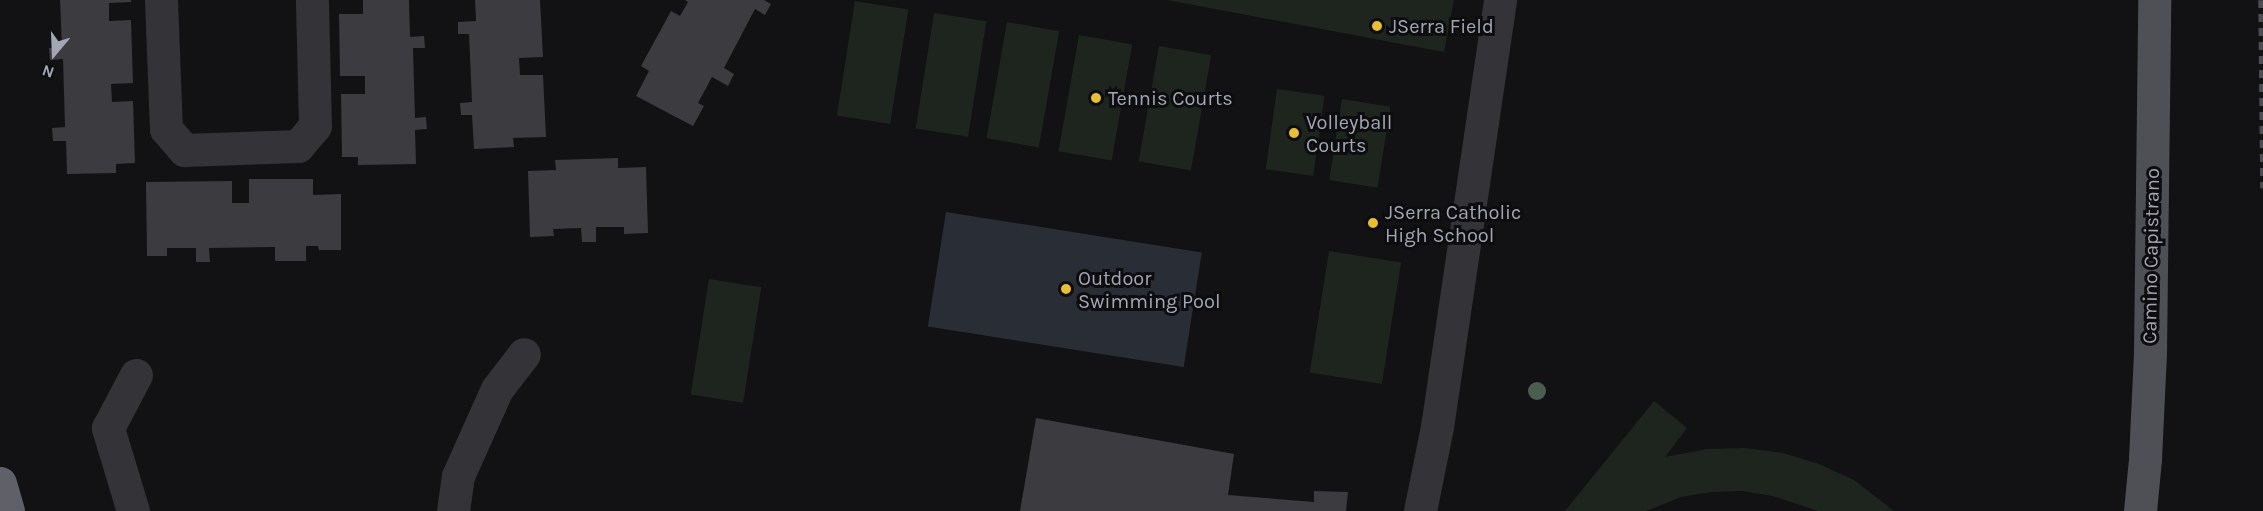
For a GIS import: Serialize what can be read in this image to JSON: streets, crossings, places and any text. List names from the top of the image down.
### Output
{
  "streets": {
    "main road": ["Camino Capistrano"]
  },
  "places": [
    "JSerra Field",
    "Tennis Courts",
    "Volleyball Courts",
    "JSerra Catholic High School",
    "Outdoor Swimming Pool"
  ],
  "north": "bottom"
}
